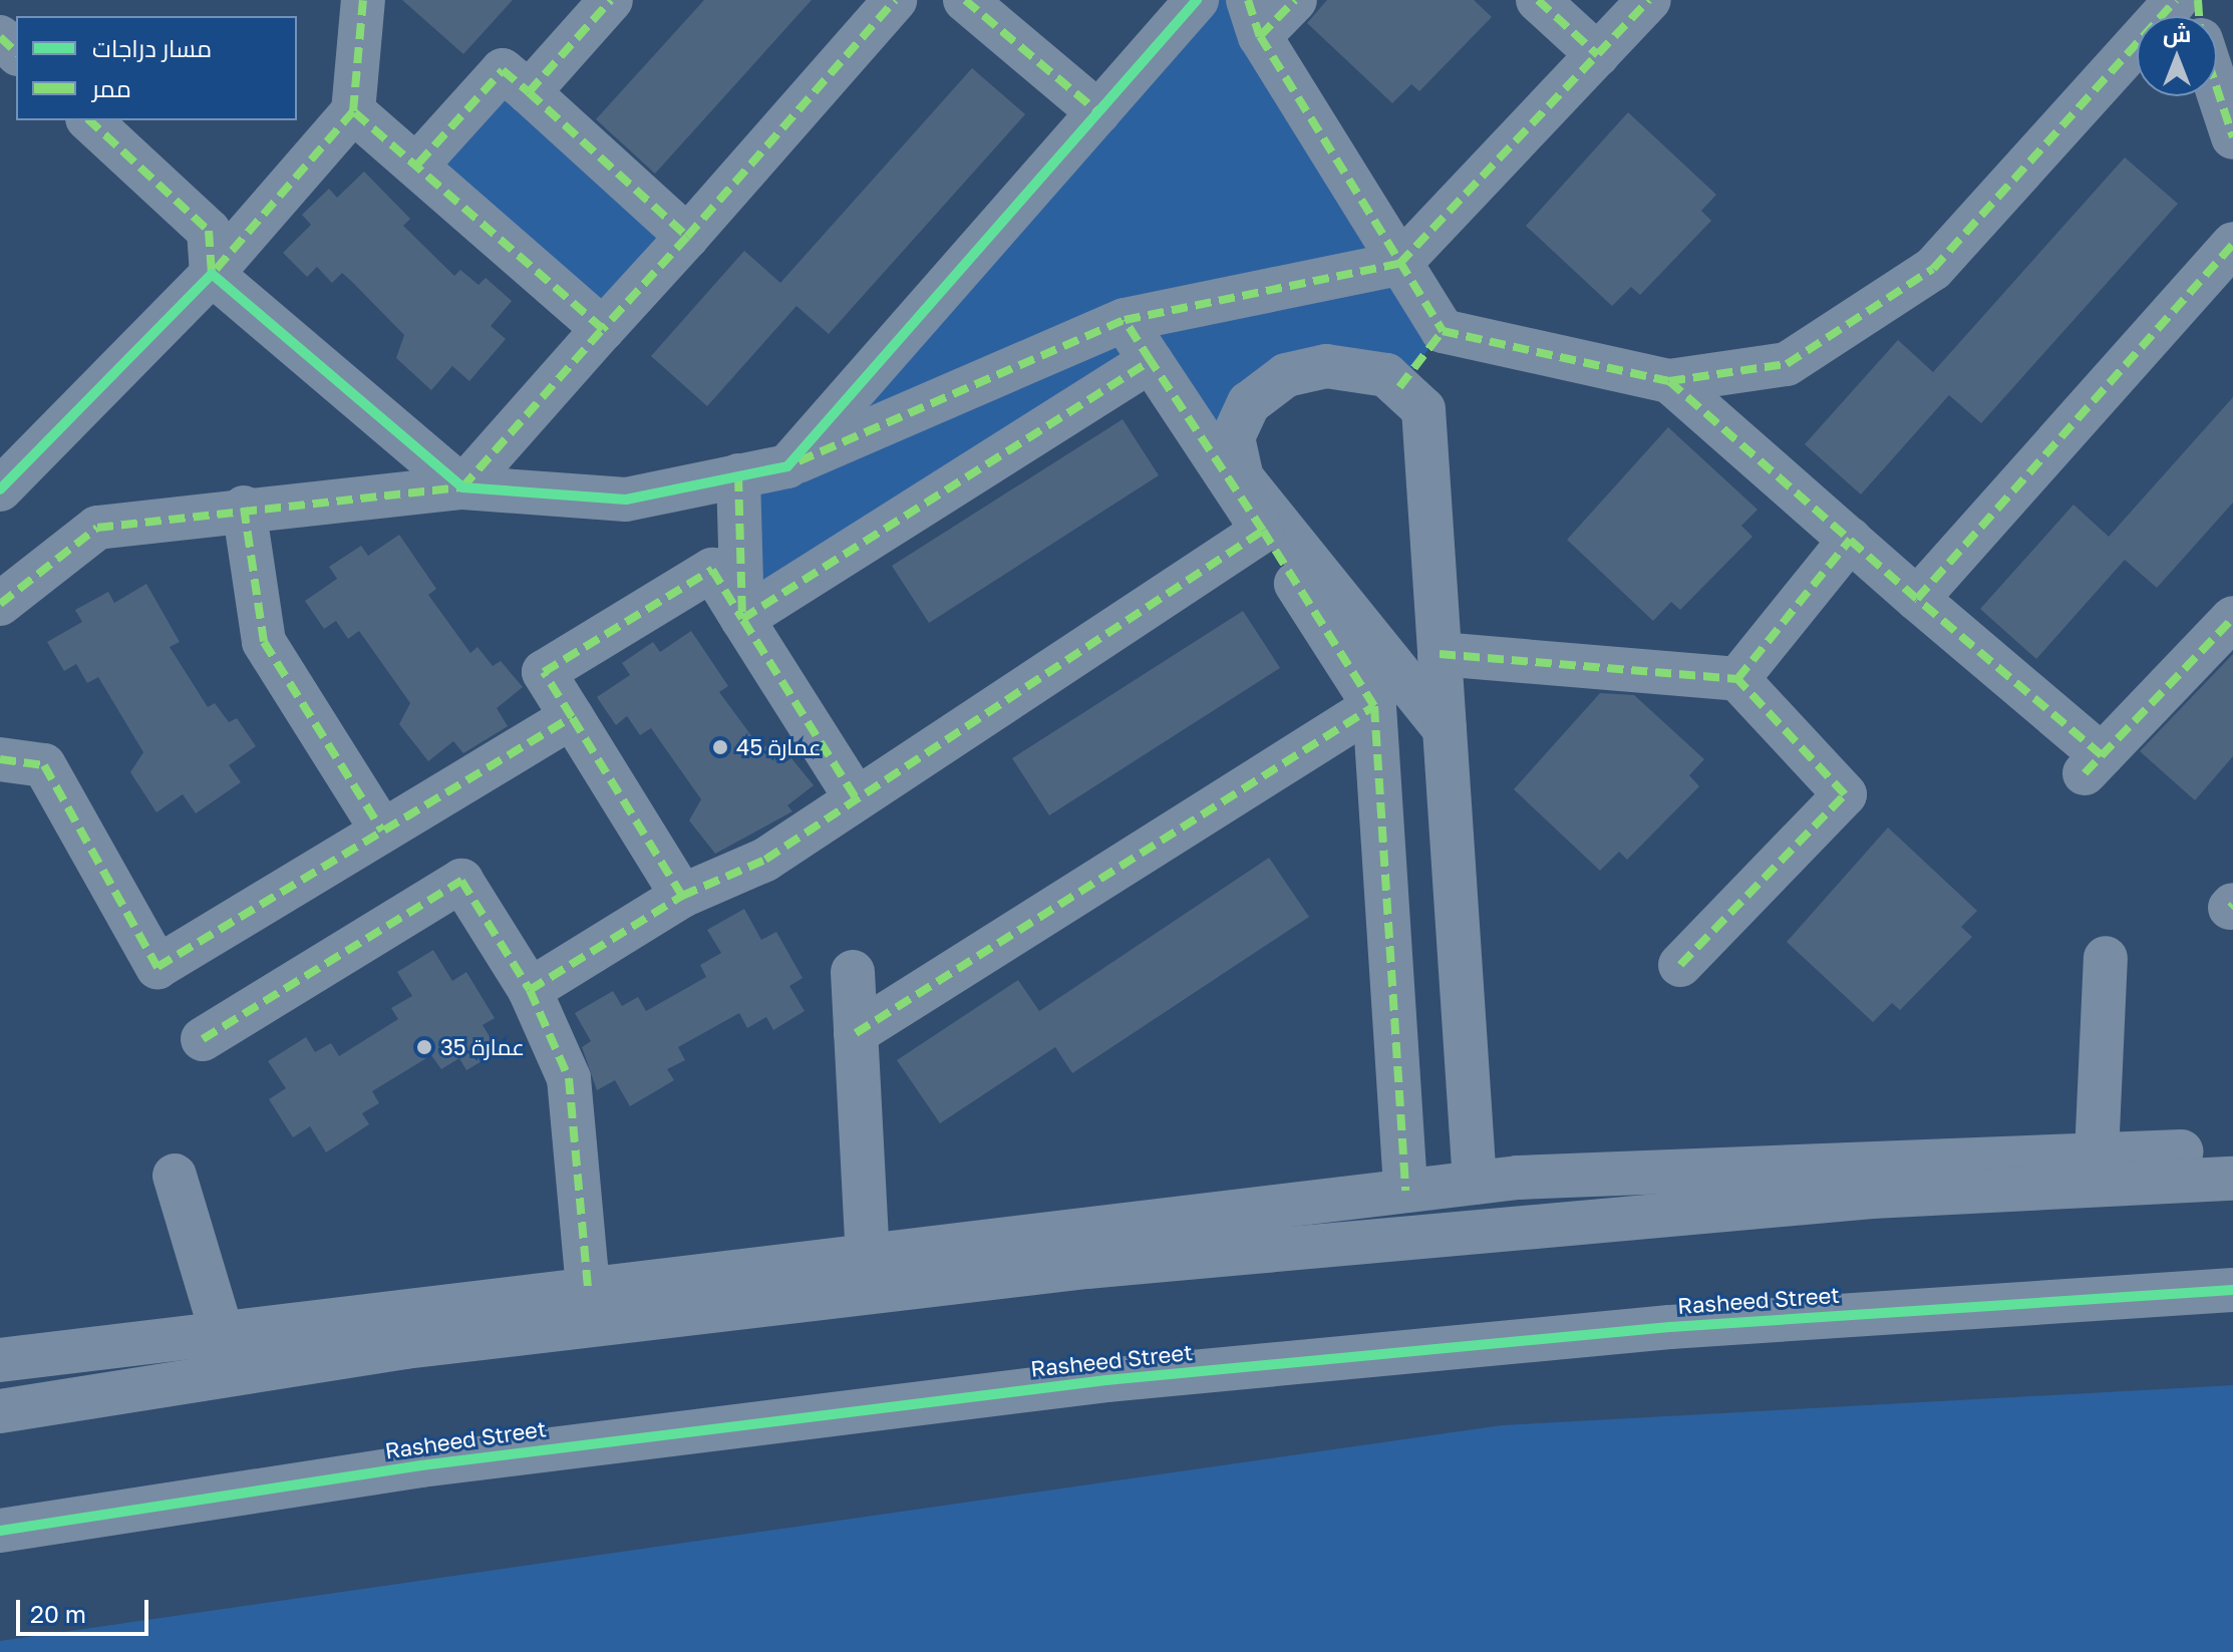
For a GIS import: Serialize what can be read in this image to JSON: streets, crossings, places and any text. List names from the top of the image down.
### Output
{
  "streets": {
    "street": ["Rasheed Street"]
  },
  "places": ["عمارة 45", "عمارة 35"],
  "legend": ["مسار دراجات", "ممر"],
  "scale_bar": "20 m",
  "north": "top"
}
